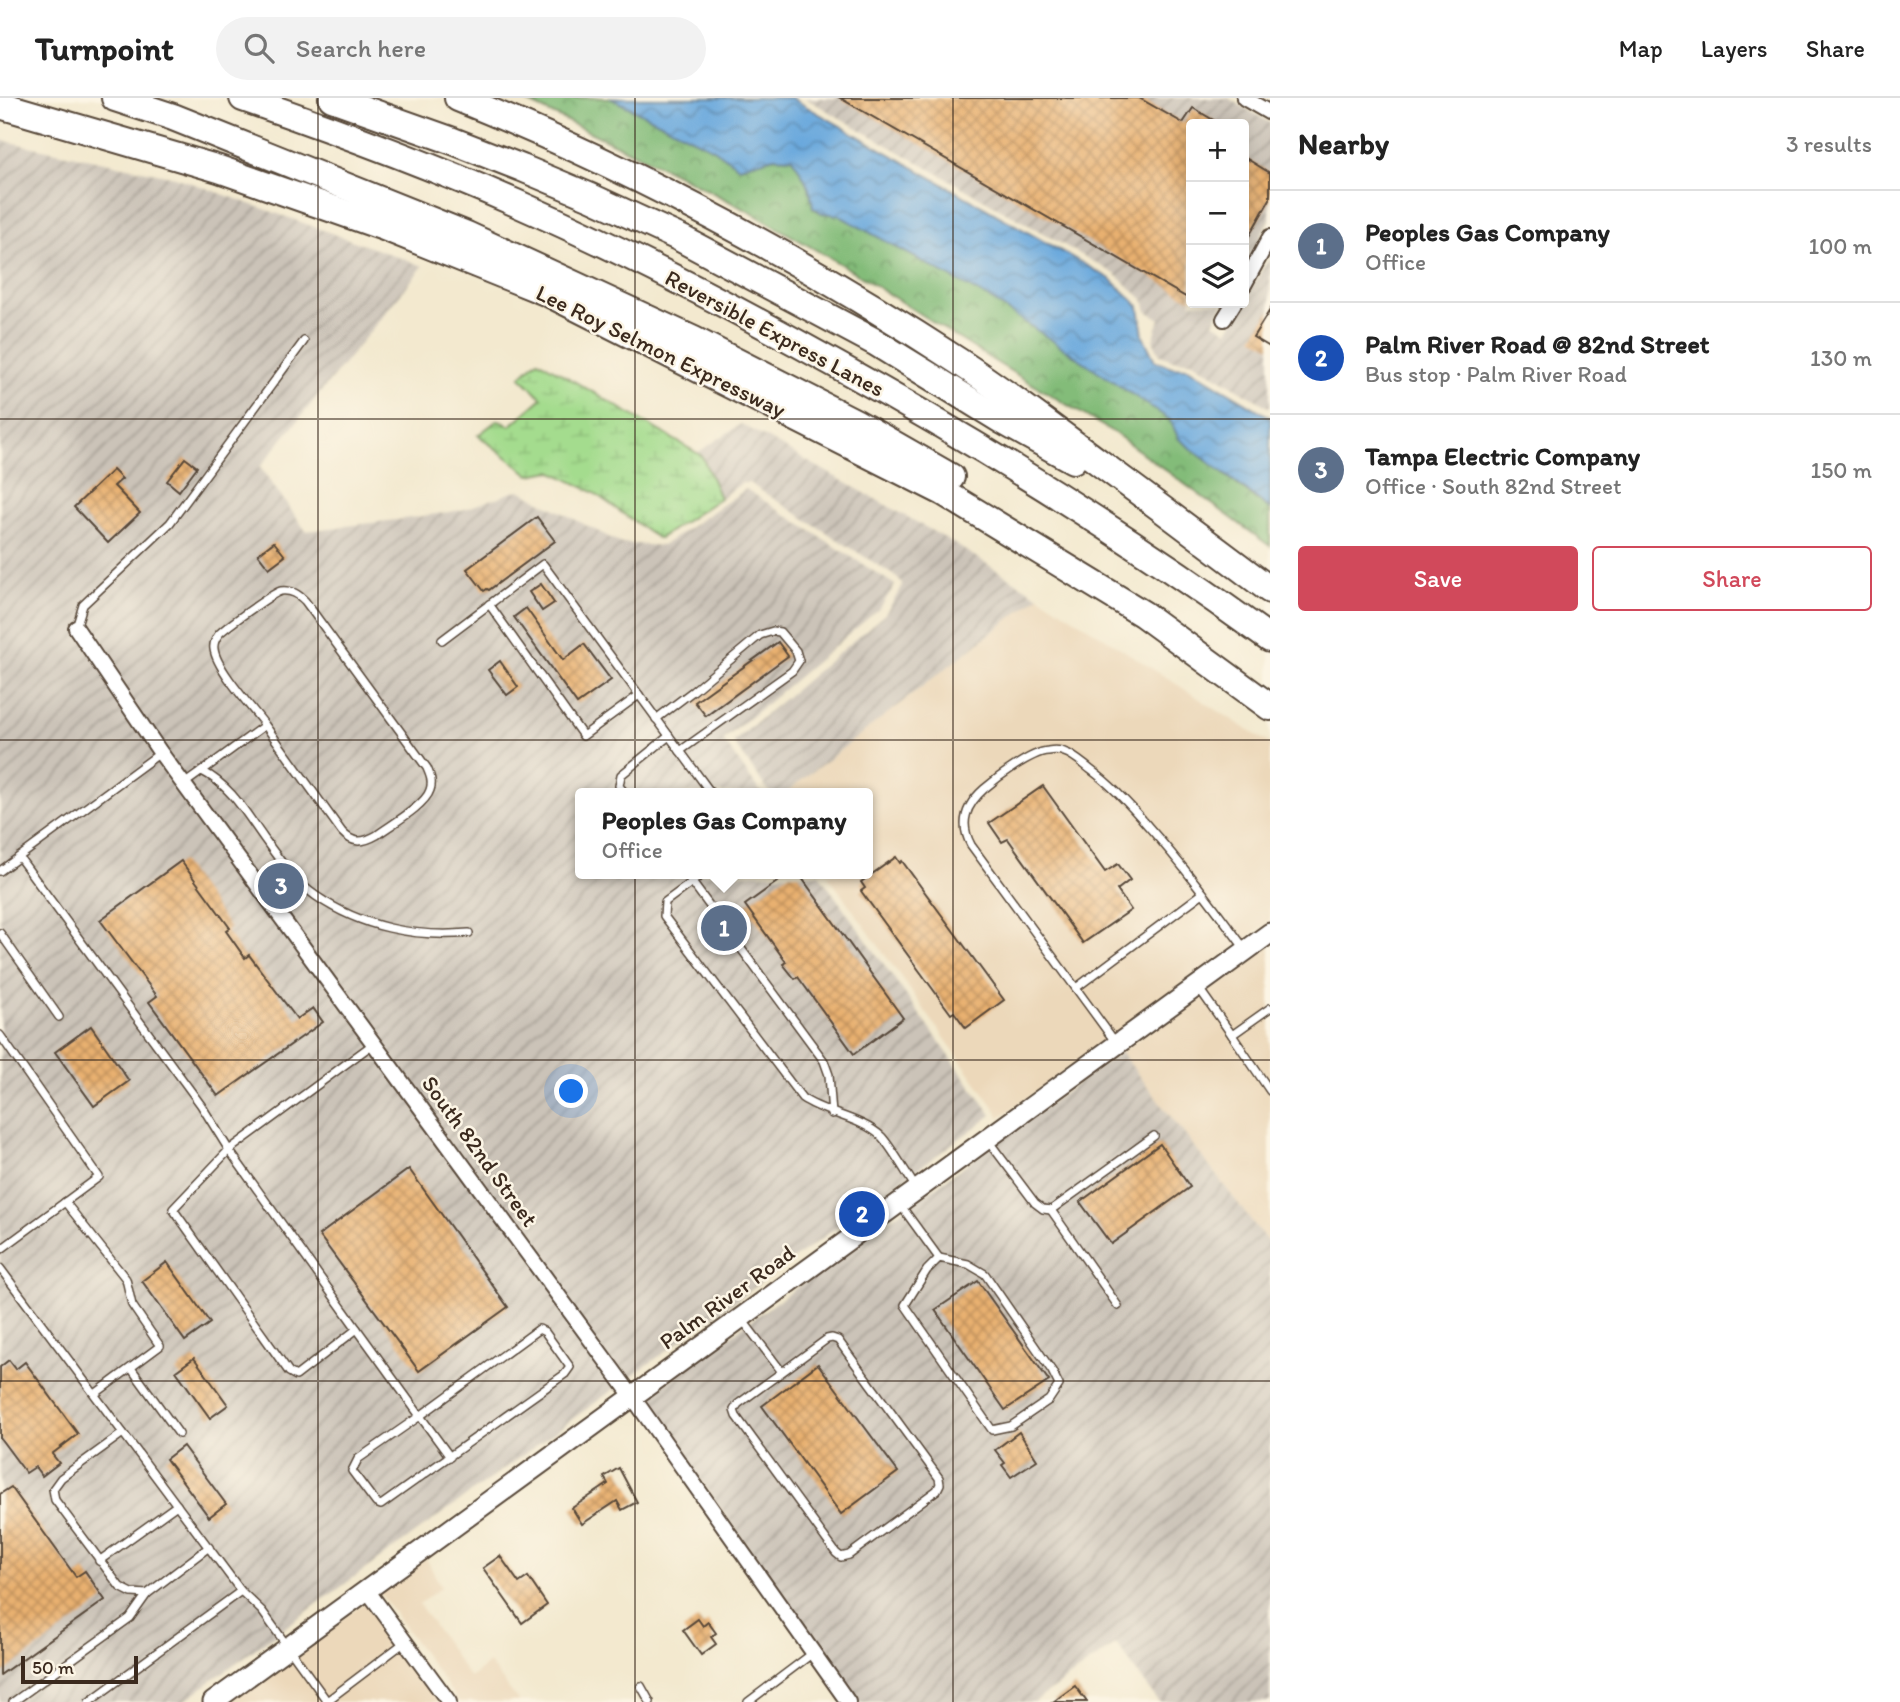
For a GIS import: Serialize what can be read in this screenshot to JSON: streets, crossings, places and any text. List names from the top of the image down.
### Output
{
  "streets": {
    "highway": ["Reversible Express Lanes", "Lee Roy Selmon Expressway"],
    "street": ["South 82nd Street", "Palm River Road"]
  },
  "crossings": [
    ["South 82nd Street", "Palm River Road"]
  ],
  "scale_bar": "50 m",
  "page": {
    "header": "Turnpoint",
    "search": "Search here",
    "nav": ["Map", "Layers", "Share"],
    "heading": ["Nearby", "3 results"],
    "map_buttons": ["+", "−"],
    "list": [
      {
        "mark": "1",
        "name": "Peoples Gas Company",
        "note": "Office",
        "value": "100 m"
      },
      {
        "mark": "2",
        "name": "Palm River Road @ 82nd Street",
        "note": "Bus stop · Palm River Road",
        "value": "130 m"
      },
      {
        "mark": "3",
        "name": "Tampa Electric Company",
        "note": "Office · South 82nd Street",
        "value": "150 m"
      }
    ],
    "buttons": ["Save", "Share"],
    "popup": ["Peoples Gas Company", "Office"],
    "pins": ["3", "1", "2"],
    "scale": "50 m"
  }
}
